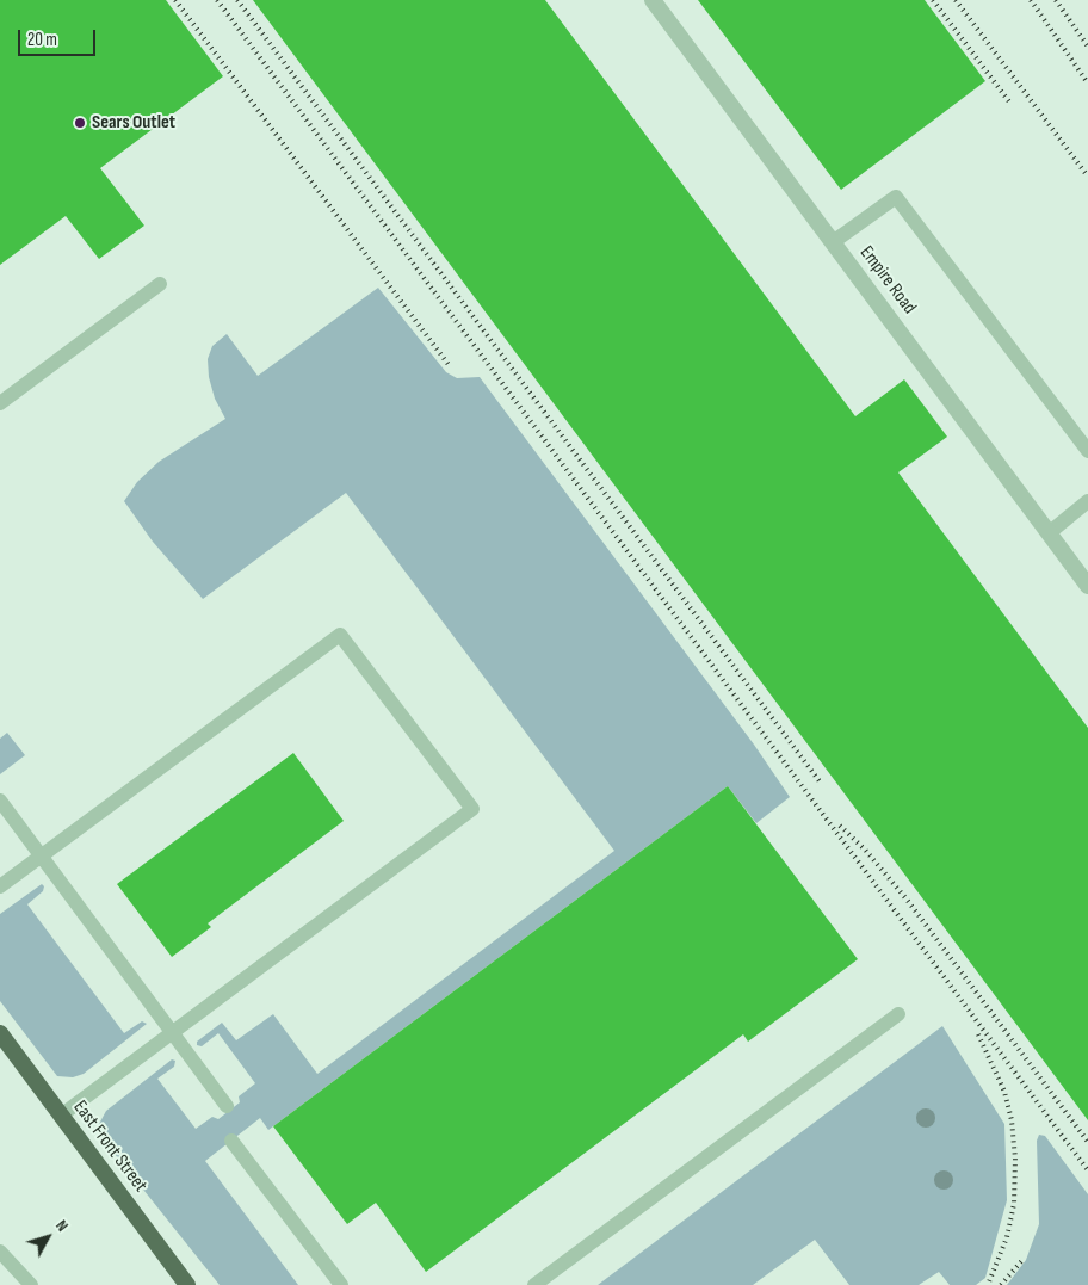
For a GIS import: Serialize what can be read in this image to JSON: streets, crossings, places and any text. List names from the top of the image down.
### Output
{
  "streets": {
    "main road": ["East Front Street"],
    "street": ["Empire Road"]
  },
  "places": ["Sears Outlet"],
  "scale_bar": "20 m",
  "north": "top right"
}
